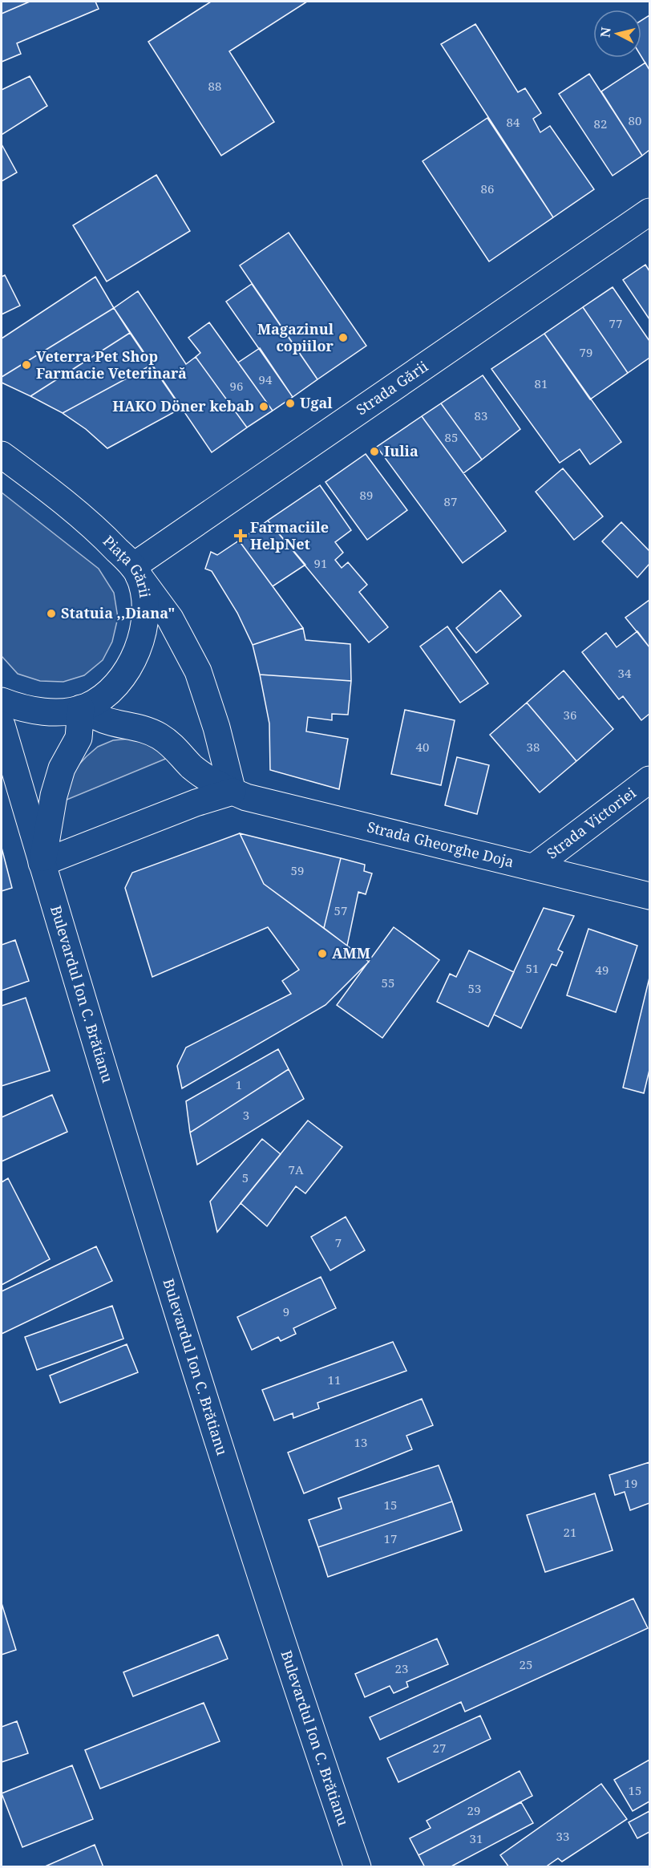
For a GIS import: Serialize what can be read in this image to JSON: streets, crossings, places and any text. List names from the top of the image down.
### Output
{
  "streets": {
    "street": [
      "Strada Gării",
      "Piața Gării",
      "Strada Victoriei",
      "Strada Gheorghe Doja",
      "Bulevardul Ion C. Brătianu"
    ]
  },
  "crossings": [
    ["Strada Gării", "Piața Gării"],
    ["Piața Gării", "Strada Gheorghe Doja"],
    ["Piața Gării", "Bulevardul Ion C. Brătianu"],
    ["Strada Victoriei", "Strada Gheorghe Doja"],
    ["Strada Gheorghe Doja", "Bulevardul Ion C. Brătianu"]
  ],
  "places": {
    "other": [
      "Magazinul copiilor",
      "Veterra Pet Shop Farmacie Veterinară",
      "Ugal",
      "HAKO Döner kebab",
      "Iulia",
      "Statuia ,,Diana\"",
      "AMM"
    ],
    "health": ["Farmaciile HelpNet"]
  },
  "house_numbers": [
    "88",
    "80",
    "84",
    "82",
    "86",
    "77",
    "79",
    "94",
    "81",
    "96",
    "83",
    "85",
    "89",
    "87",
    "91",
    "34",
    "36",
    "40",
    "38",
    "59",
    "57",
    "51",
    "49",
    "55",
    "53",
    "1",
    "3",
    "7A",
    "5",
    "7",
    "9",
    "11",
    "13",
    "19",
    "15",
    "21",
    "17",
    "25",
    "23",
    "27",
    "15",
    "29",
    "33",
    "31"
  ],
  "north": "left"
}
